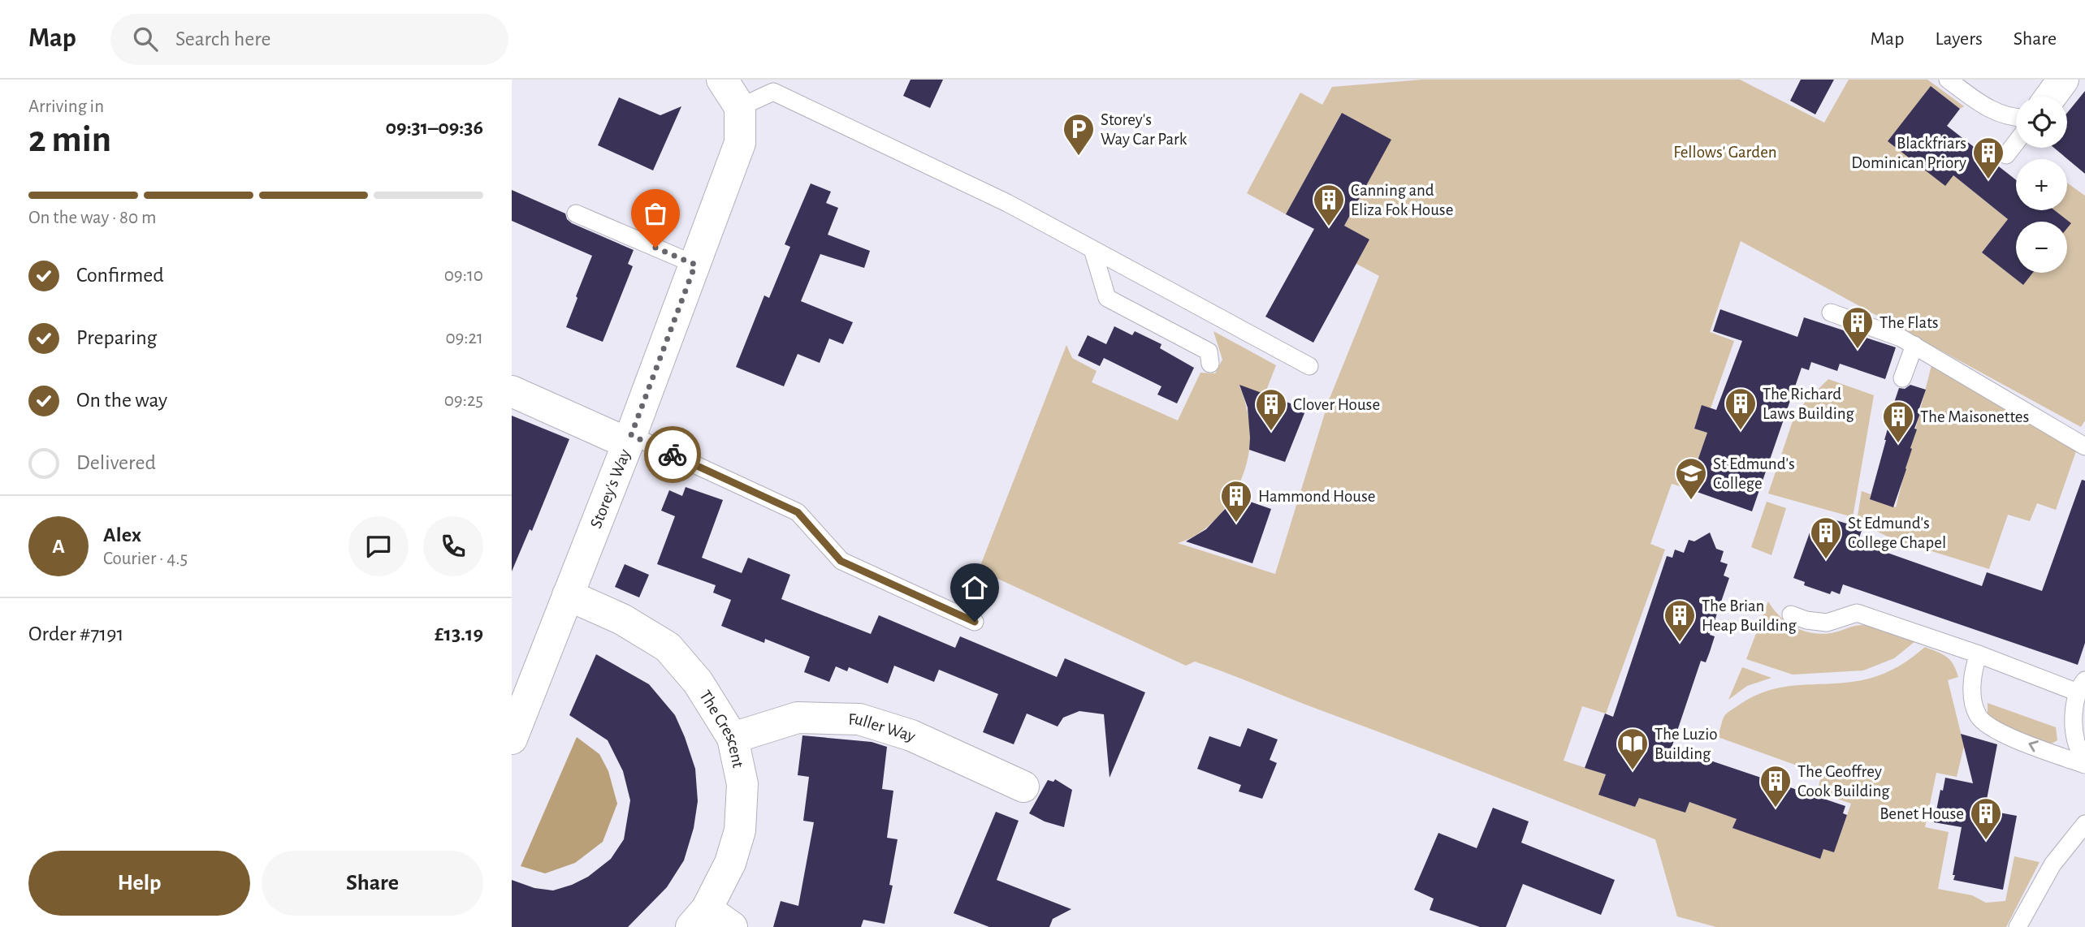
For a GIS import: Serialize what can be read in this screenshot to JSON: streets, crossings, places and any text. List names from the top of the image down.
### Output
{
  "streets": {
    "street": ["Storey's Way", "Fuller Way", "The Crescent"]
  },
  "crossings": [
    ["Storey's Way", "The Crescent"],
    ["Fuller Way", "The Crescent"]
  ],
  "parks": ["Fellows' Garden"],
  "places": {
    "parking": ["Storey's Way Car Park"],
    "building": [
      "Blackfriars Dominican Priory",
      "Canning and Eliza Fok House",
      "The Flats",
      "The Richard Laws Building",
      "Clover House",
      "The Maisonettes",
      "Hammond House",
      "St Edmund's College Chapel",
      "The Brian Heap Building",
      "The Geoffrey Cook Building",
      "Benet House"
    ],
    "school or university": ["St Edmund's College"],
    "library": ["The Luzio Building"]
  },
  "page": {
    "header": "Map",
    "search": "Search here",
    "nav": ["Map", "Layers", "Share"],
    "heading": ["2 min", "Arriving in", "09:31–09:36"],
    "panel": [
      "Alex",
      "Courier · 4.5",
      "Order #7191",
      "£13.19"
    ],
    "map_buttons": ["+", "−"],
    "bar": "On the way · 80 m",
    "list": [
      ["Confirmed", "09:10"],
      ["Preparing", "09:21"],
      ["On the way", "09:25"],
      "Delivered"
    ],
    "round": "A",
    "buttons": ["Help", "Share"]
  }
}
